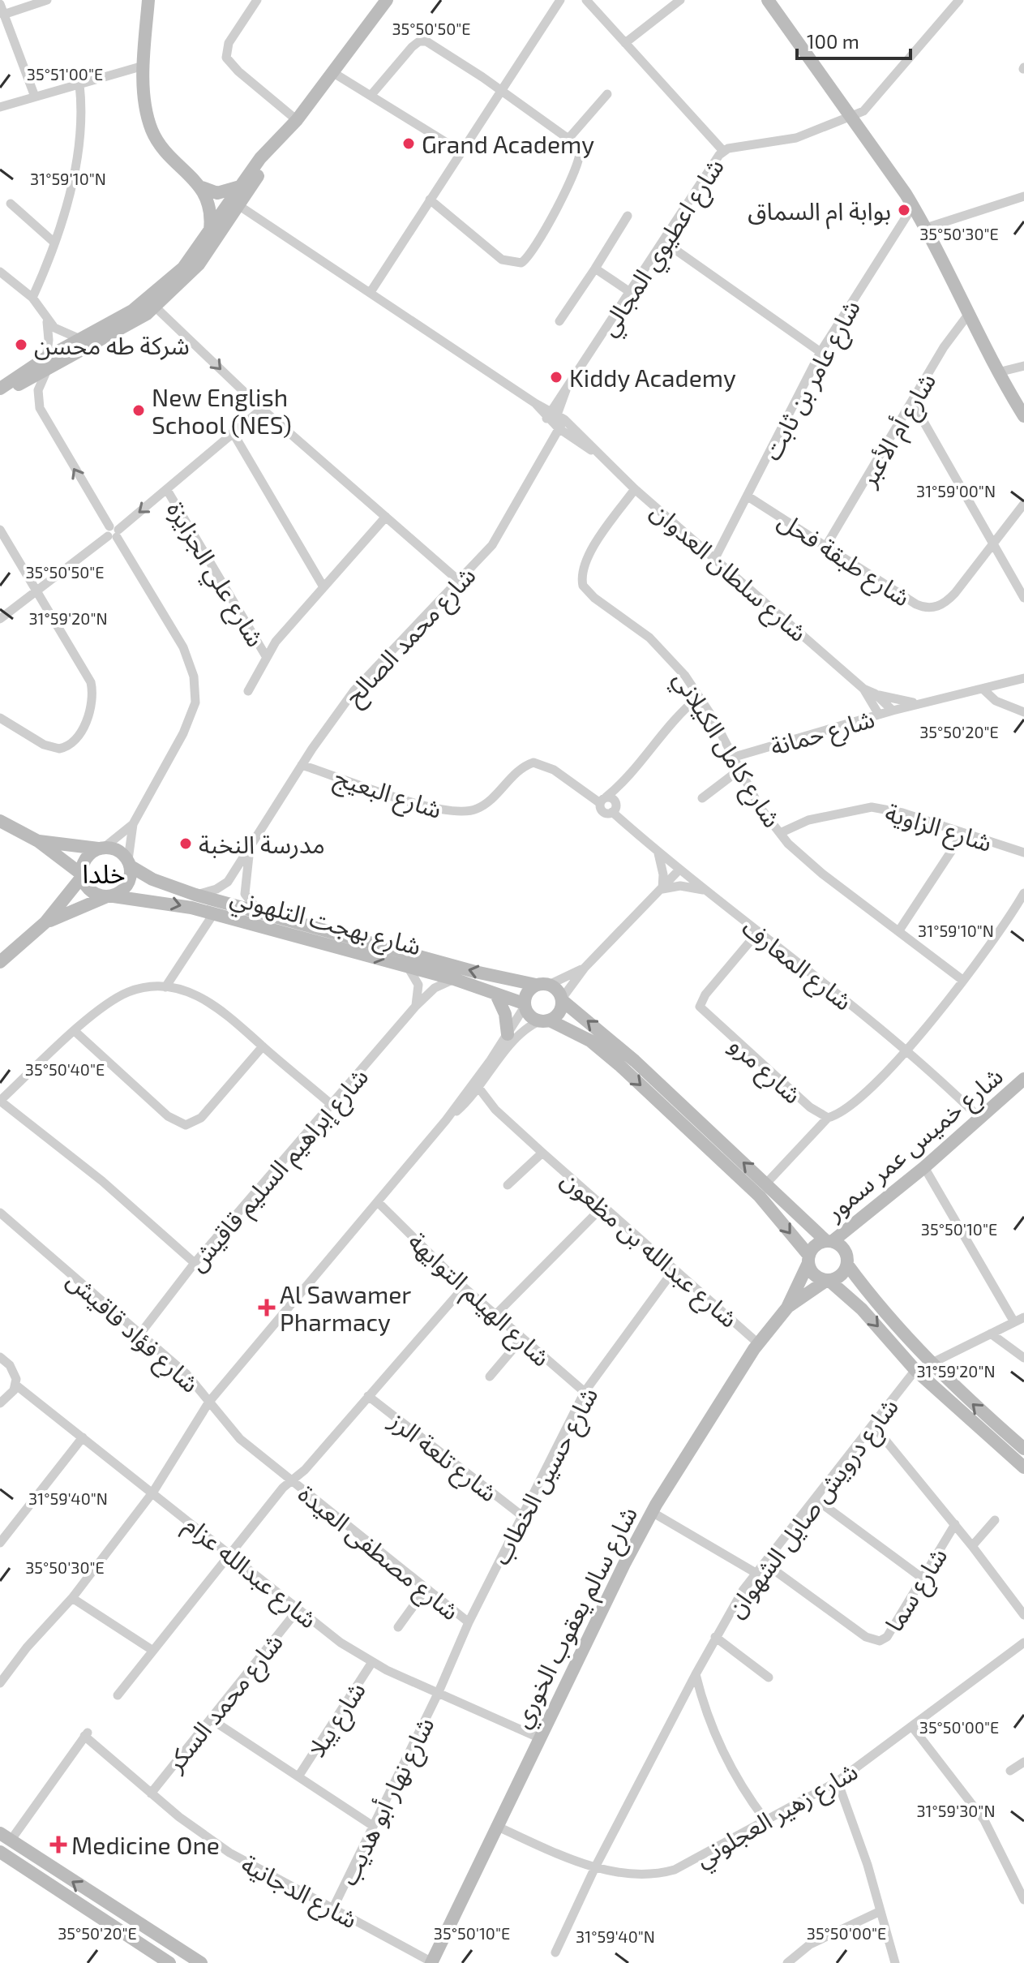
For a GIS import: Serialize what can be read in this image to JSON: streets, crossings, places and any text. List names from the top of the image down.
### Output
{
  "streets": {
    "street": [
      "شارع اعطيوي المجالي",
      "شارع عامر بن ثابت",
      "شارع أم الأعبر",
      "شارع طبقة فحل",
      "شارع سلطان العدوان",
      "شارع علي الجزايزة",
      "شارع محمد الصالح",
      "شارع حمانة",
      "شارع كامل الكيلاني",
      "شارع البعيج",
      "شارع الزاوية",
      "شارع بهجت التلهوني",
      "شارع المعارف",
      "شارع مرو",
      "شارع خميس عمر سمور",
      "شارع إبراهيم السليم قاقيش",
      "شارع عبدالله بن مظعون",
      "شارع الهيلم التوايهة",
      "شارع فؤاد قاقيش",
      "شارع تلعة الرز",
      "شارع حسين الخطاب",
      "شارع درويش صايل الشهوان",
      "شارع مصطفى العيدة",
      "شارع عبدالله عزام",
      "شارع سما",
      "شارع سالم يعقوب الخوري",
      "شارع محمد السكر",
      "شارع يبلا",
      "شارع نهار أبو هديب",
      "شارع زهير العجلوني",
      "شارع الدجانية"
    ]
  },
  "crossings": [
    ["شارع اعطيوي المجالي", "شارع سلطان العدوان"],
    ["شارع اعطيوي المجالي", "شارع محمد الصالح"],
    ["شارع عامر بن ثابت", "شارع طبقة فحل"],
    ["شارع عامر بن ثابت", "شارع سلطان العدوان"],
    ["شارع أم الأعبر", "شارع طبقة فحل"],
    ["شارع سلطان العدوان", "شارع محمد الصالح"],
    ["شارع سلطان العدوان", "شارع حمانة"],
    ["شارع سلطان العدوان", "شارع كامل الكيلاني"],
    ["شارع محمد الصالح", "شارع البعيج"],
    ["شارع محمد الصالح", "شارع بهجت التلهوني"],
    ["شارع حمانة", "شارع كامل الكيلاني"],
    ["شارع كامل الكيلاني", "شارع الزاوية"],
    ["شارع كامل الكيلاني", "شارع مرو"],
    ["شارع البعيج", "شارع المعارف"],
    ["شارع بهجت التلهوني", "شارع إبراهيم السليم قاقيش"],
    ["شارع المعارف", "شارع مرو"],
    ["شارع المعارف", "شارع خميس عمر سمور"],
    ["شارع خميس عمر سمور", "شارع سالم يعقوب الخوري"],
    ["شارع إبراهيم السليم قاقيش", "شارع فؤاد قاقيش"],
    ["شارع عبدالله بن مظعون", "شارع حسين الخطاب"],
    ["شارع عبدالله بن مظعون", "شارع سالم يعقوب الخوري"],
    ["شارع الهيلم التوايهة", "شارع حسين الخطاب"],
    ["شارع فؤاد قاقيش", "شارع مصطفى العيدة"],
    ["شارع تلعة الرز", "شارع حسين الخطاب"],
    ["شارع حسين الخطاب", "شارع مصطفى العيدة"],
    ["شارع حسين الخطاب", "شارع عبدالله عزام"],
    ["شارع حسين الخطاب", "شارع نهار أبو هديب"],
    ["شارع درويش صايل الشهوان", "شارع سما"],
    ["شارع درويش صايل الشهوان", "شارع زهير العجلوني"],
    ["شارع عبدالله عزام", "شارع سالم يعقوب الخوري"],
    ["شارع عبدالله عزام", "شارع محمد السكر"],
    ["شارع عبدالله عزام", "شارع يبلا"],
    ["شارع عبدالله عزام", "شارع نهار أبو هديب"],
    ["شارع سالم يعقوب الخوري", "شارع زهير العجلوني"],
    ["شارع سالم يعقوب الخوري", "شارع الدجانية"],
    ["شارع محمد السكر", "شارع الدجانية"],
    ["شارع نهار أبو هديب", "شارع الدجانية"]
  ],
  "districts": ["خلدا"],
  "places": {
    "other": [
      "Grand Academy",
      "بوابة ام السماق",
      "شركة طه محسن",
      "Kiddy Academy",
      "New English School (NES)",
      "مدرسة النخبة"
    ],
    "health": ["Al Sawamer Pharmacy", "Medicine One"]
  },
  "scale_bar": "100 m",
  "coordinates": [
    "35°50'50\"E",
    "35°51'00\"E",
    "31°59'10\"N",
    "35°50'30\"E",
    "31°59'00\"N",
    "31°59'20\"N",
    "35°50'20\"E",
    "35°50'40\"E",
    "35°50'10\"E",
    "31°59'40\"N",
    "35°50'00\"E",
    "31°59'30\"N"
  ]
}
